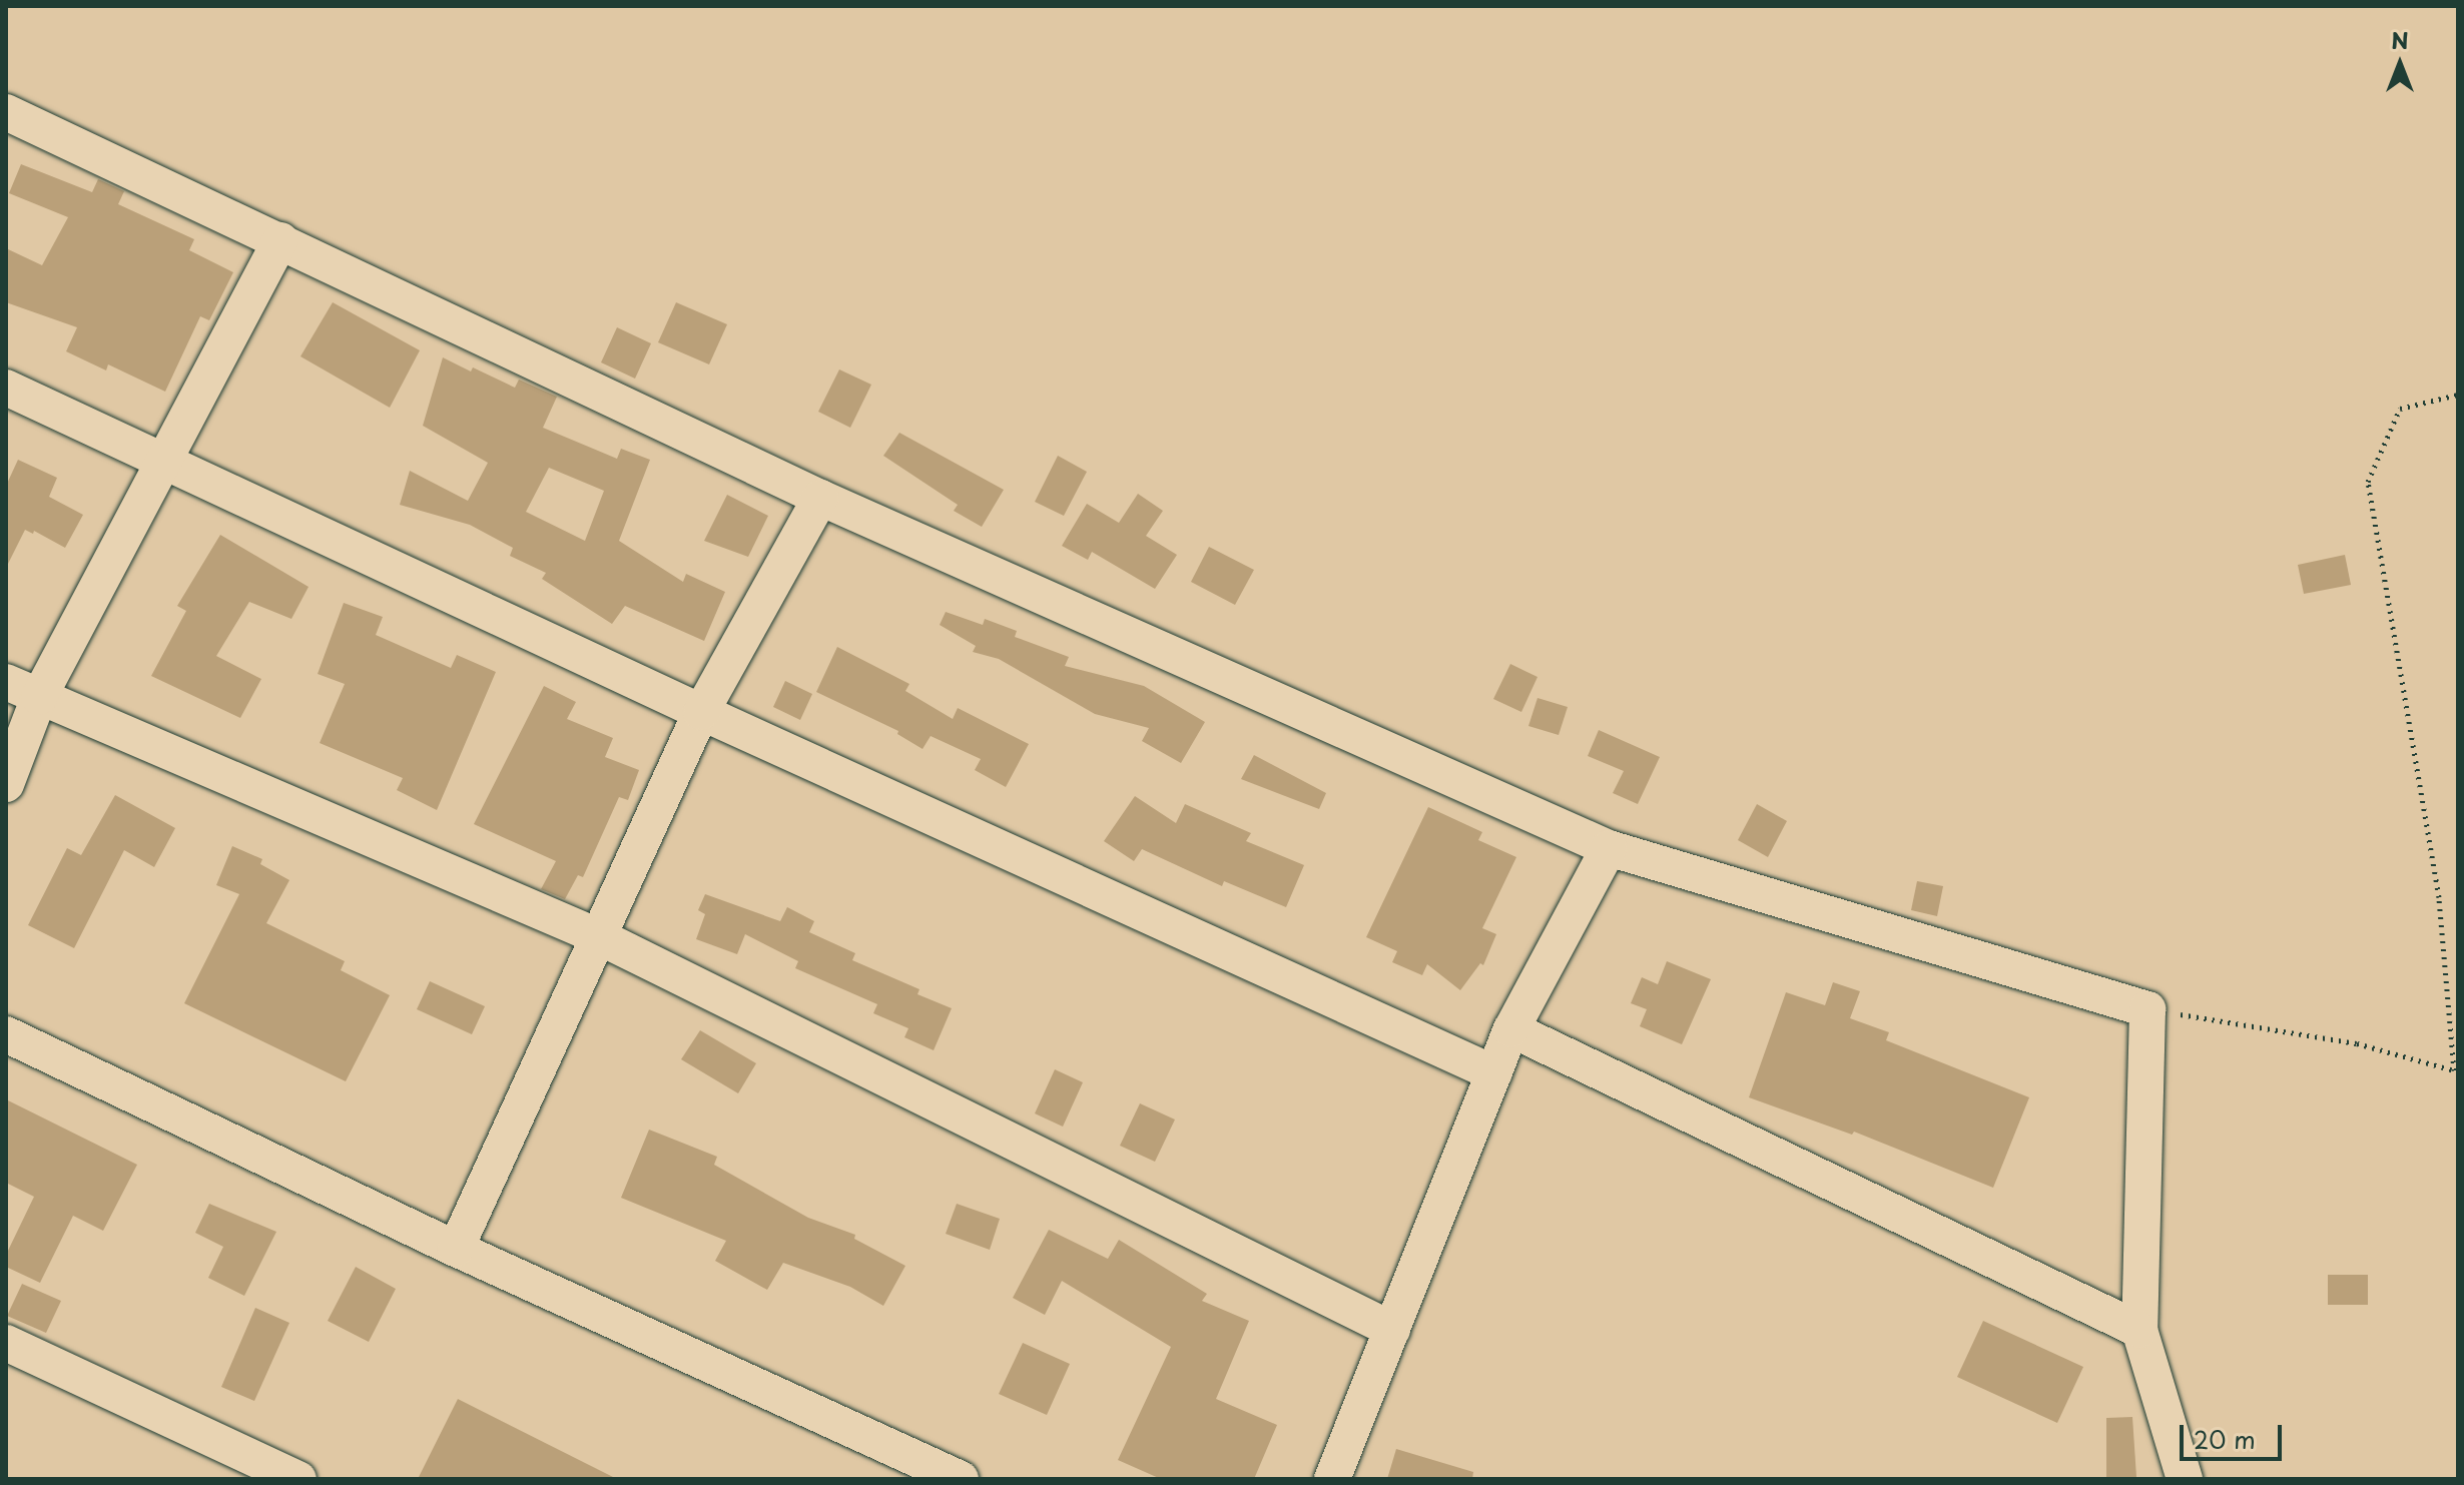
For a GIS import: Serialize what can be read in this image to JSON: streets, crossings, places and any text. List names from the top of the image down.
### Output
{
  "scale_bar": "20 m",
  "north": "top"
}
